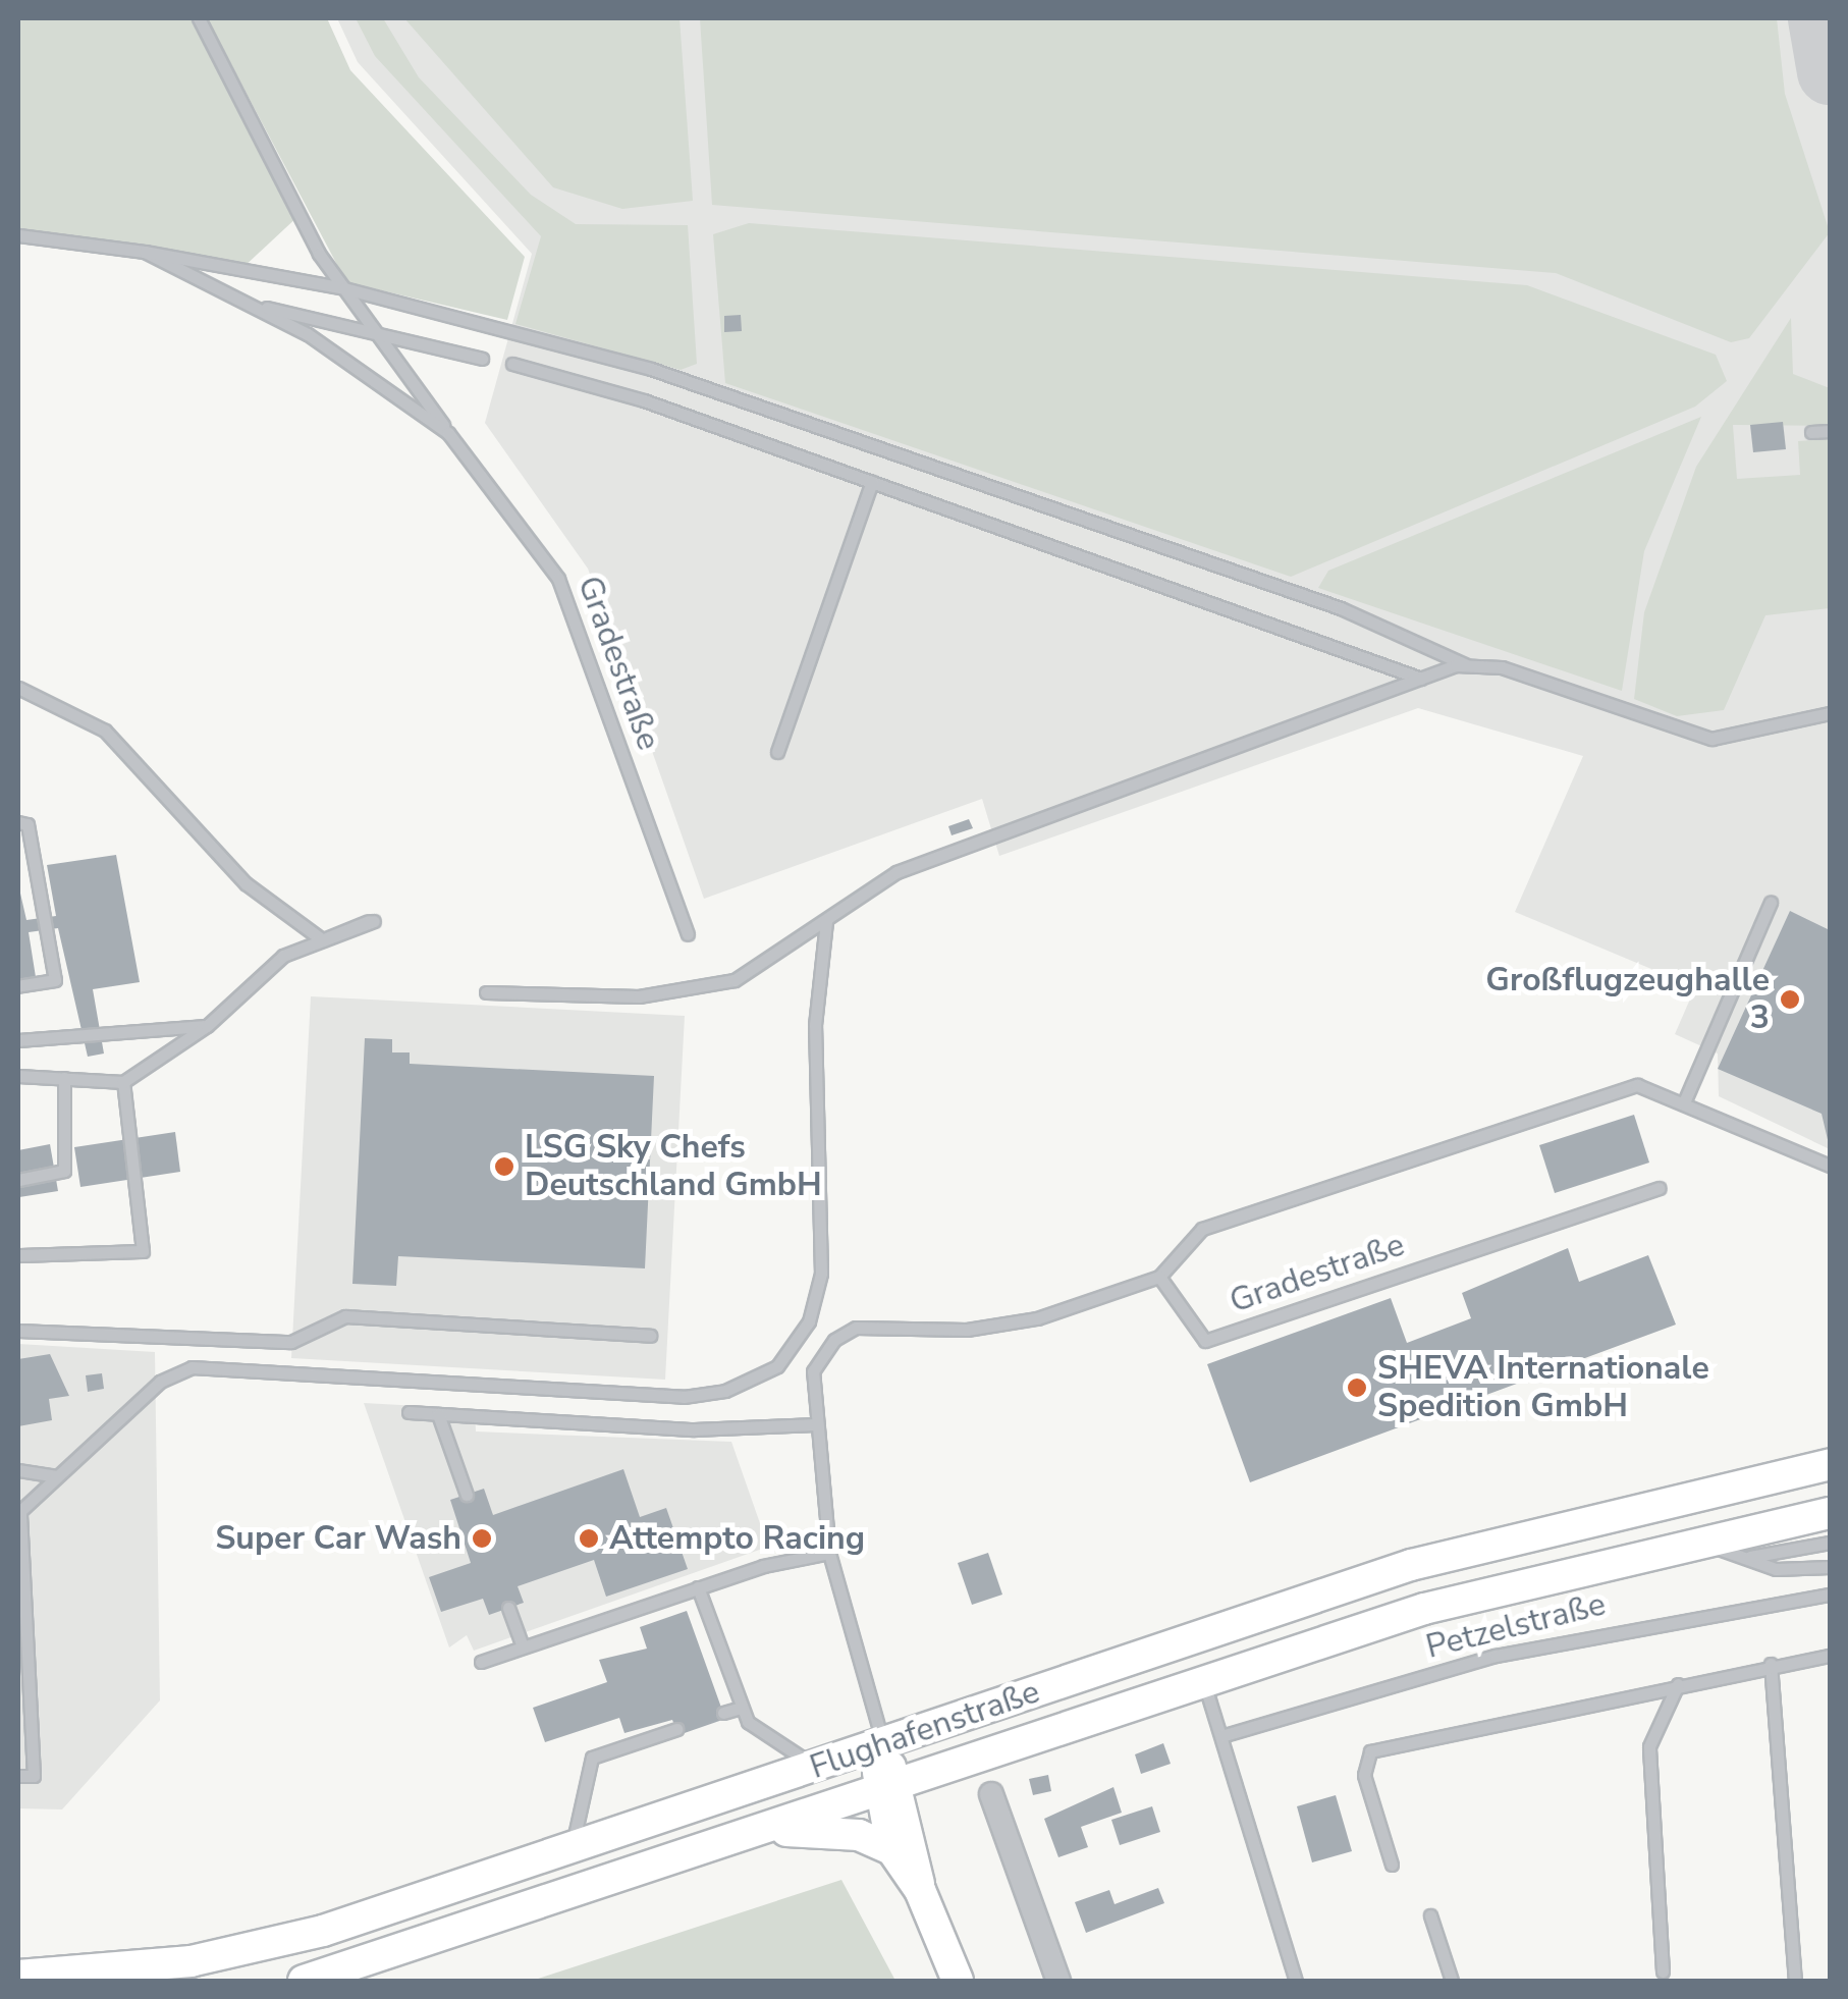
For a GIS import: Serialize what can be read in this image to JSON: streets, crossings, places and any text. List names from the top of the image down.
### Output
{
  "streets": {
    "main road": ["Flughafenstraße"],
    "lane": ["Gradestraße", "Petzelstraße"]
  },
  "places": [
    "Großflugzeughalle 3",
    "LSG Sky Chefs Deutschland GmbH",
    "SHEVA Internationale Spedition GmbH",
    "Super Car Wash",
    "Attempto Racing"
  ]
}
